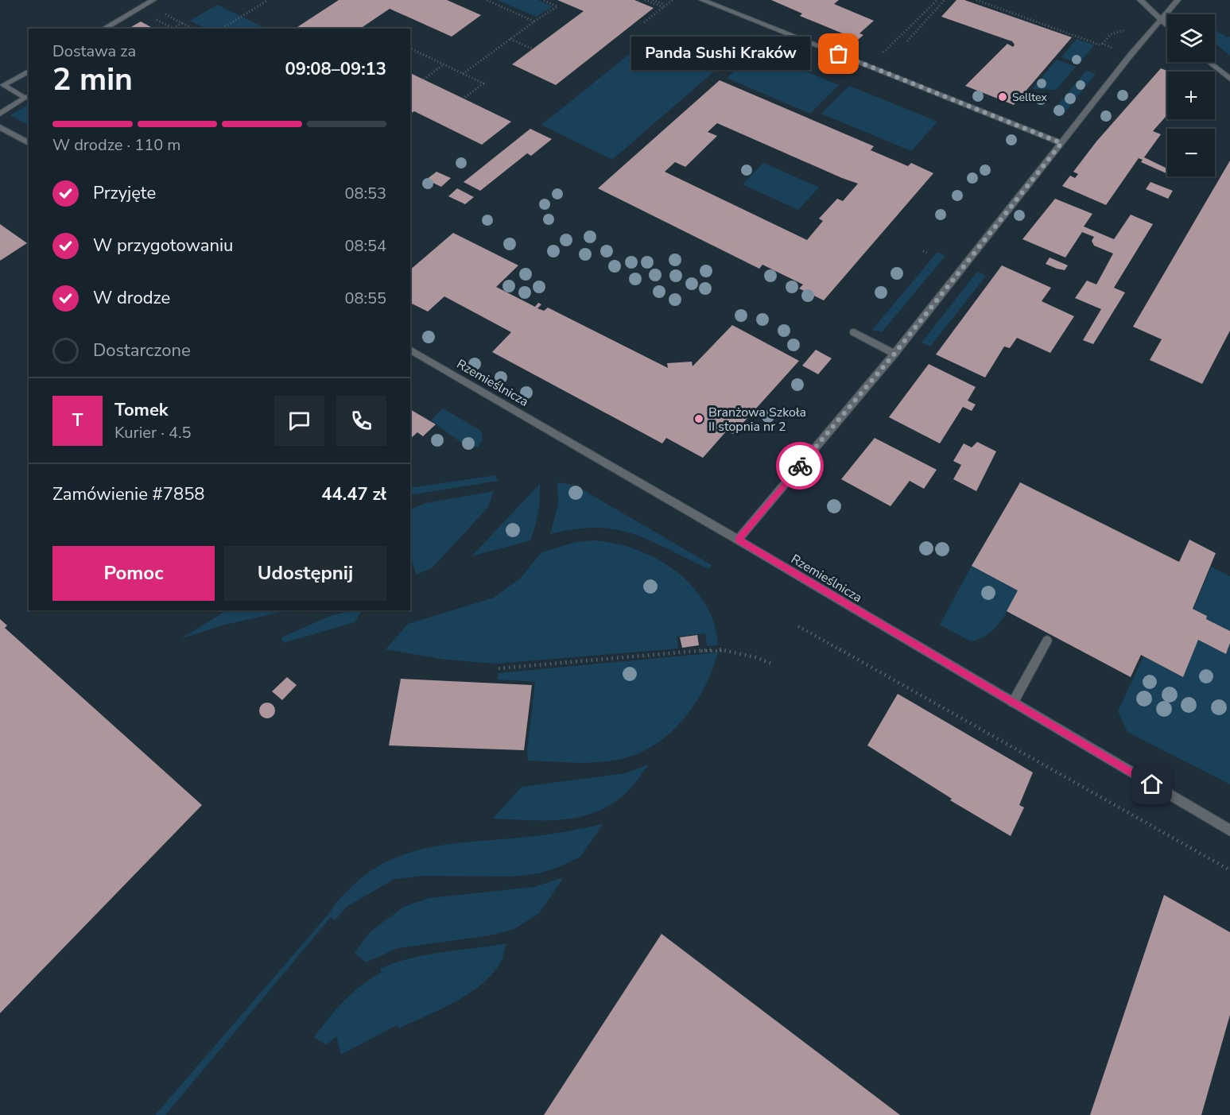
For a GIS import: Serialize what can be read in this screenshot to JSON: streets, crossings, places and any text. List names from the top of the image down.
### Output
{
  "streets": {
    "street": ["Rzemieślnicza"]
  },
  "places": ["Panda Sushi Kraków", "Selltex", "Branżowa Szkoła II stopnia nr 2"],
  "page": {
    "map_buttons": ["+", "−"],
    "heading": ["2 min", "Dostawa za", "09:08–09:13"],
    "panel": [
      "Tomek",
      "Kurier · 4.5",
      "Zamówienie #7858",
      "44.47 zł"
    ],
    "bubble": "Panda Sushi Kraków",
    "bar": "W drodze · 110 m",
    "list": [
      ["Przyjęte", "08:53"],
      ["W przygotowaniu", "08:54"],
      ["W drodze", "08:55"],
      "Dostarczone"
    ],
    "round": "T",
    "buttons": ["Pomoc", "Udostępnij"]
  }
}
